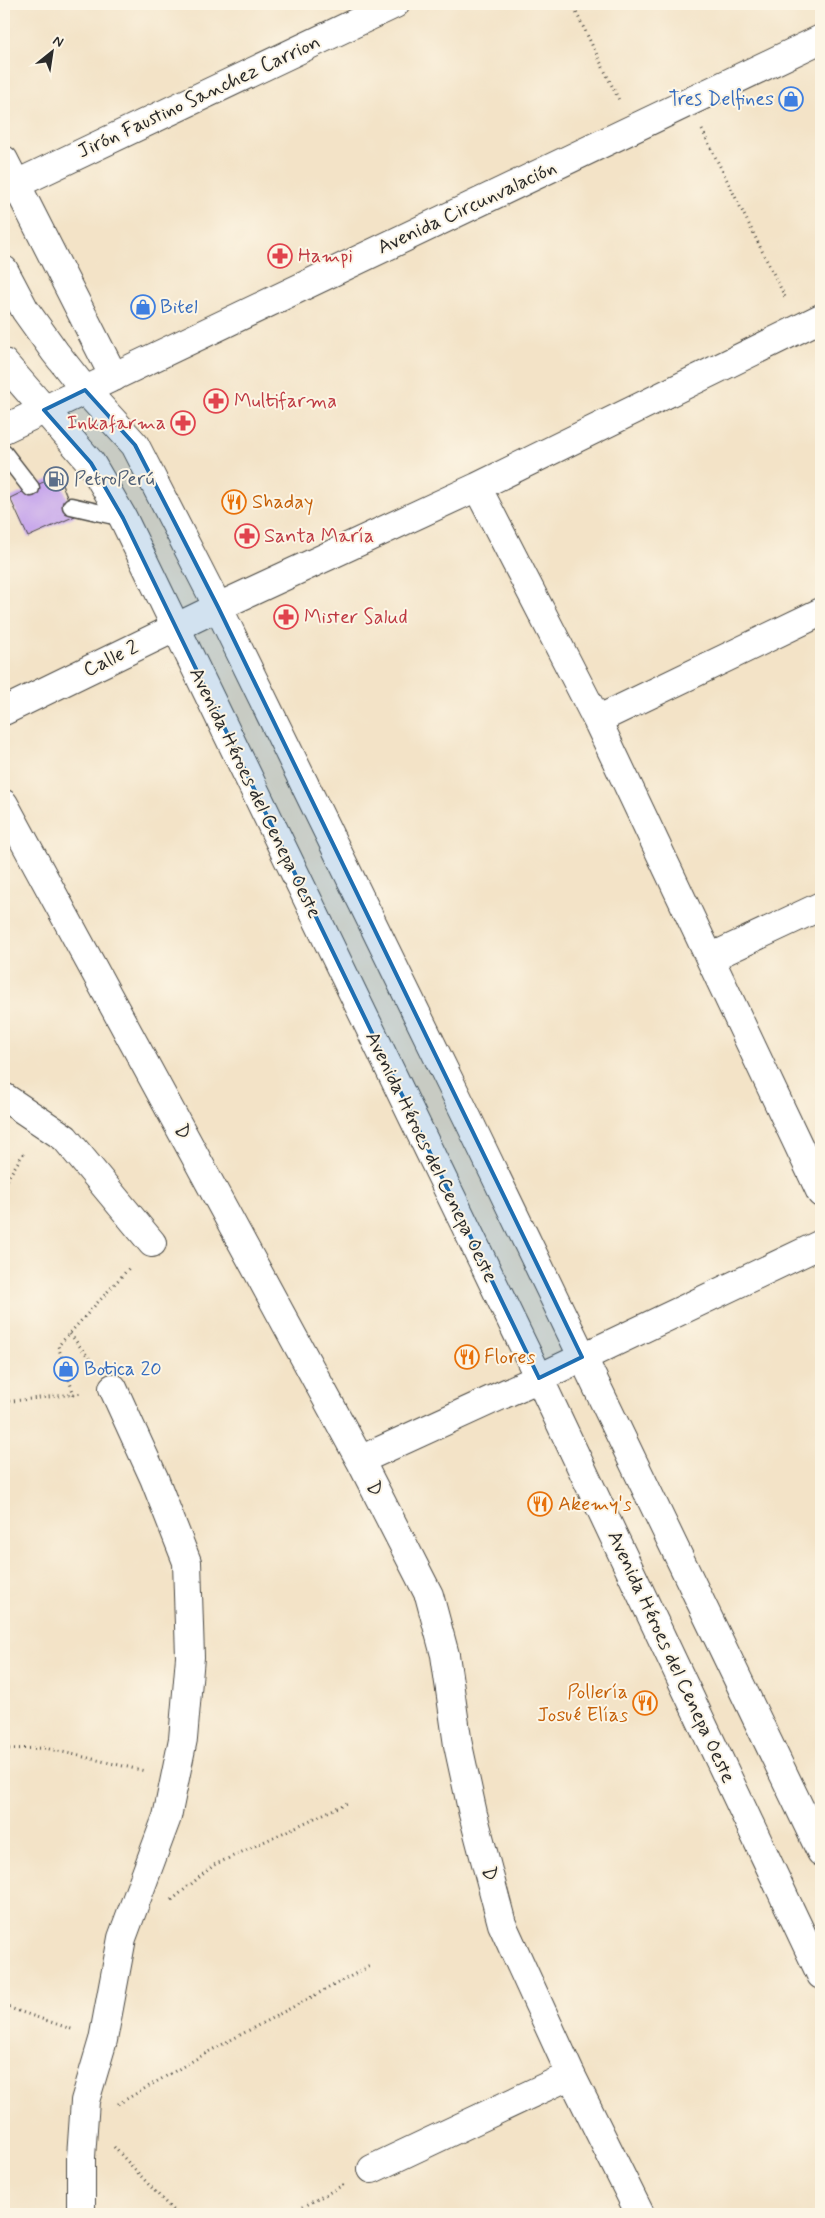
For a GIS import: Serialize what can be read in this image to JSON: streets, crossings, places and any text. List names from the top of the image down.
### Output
{
  "streets": {
    "street": [
      "Jirón Faustino Sanchez Carrion",
      "Avenida Circunvalación",
      "Calle 2",
      "Avenida Héroes del Cenepa Oeste",
      "D"
    ]
  },
  "crossings": [
    ["Avenida Circunvalación", "Avenida Héroes del Cenepa Oeste"],
    ["Calle 2", "Avenida Héroes del Cenepa Oeste"]
  ],
  "places": {
    "shop": ["Tres Delfines", "Bitel", "Botica 20"],
    "pharmacy": [
      "Hampi",
      "Multifarma",
      "Inkafarma",
      "Santa María",
      "Mister Salud"
    ],
    "fuel station": ["PetroPerú"],
    "restaurant": [
      "Shaday",
      "Flores",
      "Akemy's",
      "Pollería Josué Elías"
    ]
  },
  "north": "top right"
}
